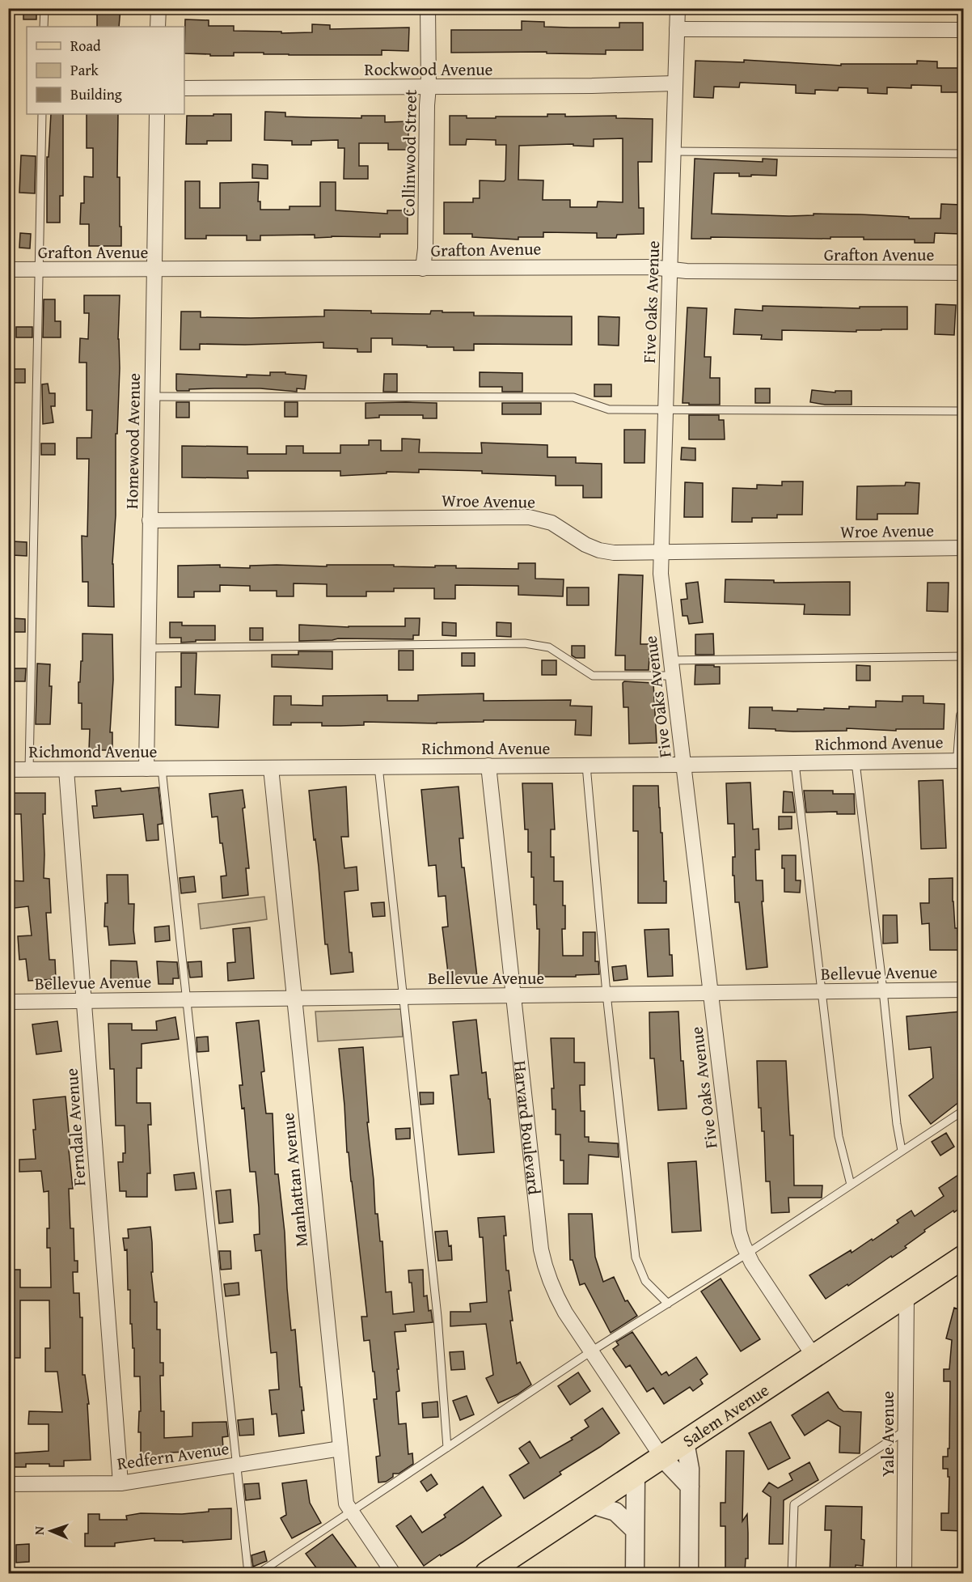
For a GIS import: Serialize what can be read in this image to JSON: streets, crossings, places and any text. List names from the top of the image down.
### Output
{
  "streets": {
    "main road": ["Salem Avenue"],
    "street": [
      "Rockwood Avenue",
      "Collinwood Street",
      "Grafton Avenue",
      "Five Oaks Avenue",
      "Homewood Avenue",
      "Wroe Avenue",
      "Richmond Avenue",
      "Bellevue Avenue",
      "Ferndale Avenue",
      "Harvard Boulevard",
      "Manhattan Avenue",
      "Yale Avenue",
      "Redfern Avenue"
    ]
  },
  "crossings": [
    ["Rockwood Avenue", "Collinwood Street"],
    ["Rockwood Avenue", "Five Oaks Avenue"],
    ["Collinwood Street", "Grafton Avenue"],
    ["Grafton Avenue", "Five Oaks Avenue"],
    ["Grafton Avenue", "Homewood Avenue"],
    ["Five Oaks Avenue", "Wroe Avenue"],
    ["Five Oaks Avenue", "Richmond Avenue"],
    ["Five Oaks Avenue", "Bellevue Avenue"],
    ["Five Oaks Avenue", "Salem Avenue"],
    ["Homewood Avenue", "Wroe Avenue"],
    ["Homewood Avenue", "Richmond Avenue"],
    ["Richmond Avenue", "Ferndale Avenue"],
    ["Richmond Avenue", "Harvard Boulevard"],
    ["Richmond Avenue", "Manhattan Avenue"],
    ["Bellevue Avenue", "Ferndale Avenue"],
    ["Bellevue Avenue", "Harvard Boulevard"],
    ["Bellevue Avenue", "Manhattan Avenue"],
    ["Ferndale Avenue", "Redfern Avenue"],
    ["Harvard Boulevard", "Salem Avenue"],
    ["Manhattan Avenue", "Redfern Avenue"],
    ["Salem Avenue", "Yale Avenue"]
  ],
  "legend": ["Road", "Park", "Building"],
  "north": "left"
}
